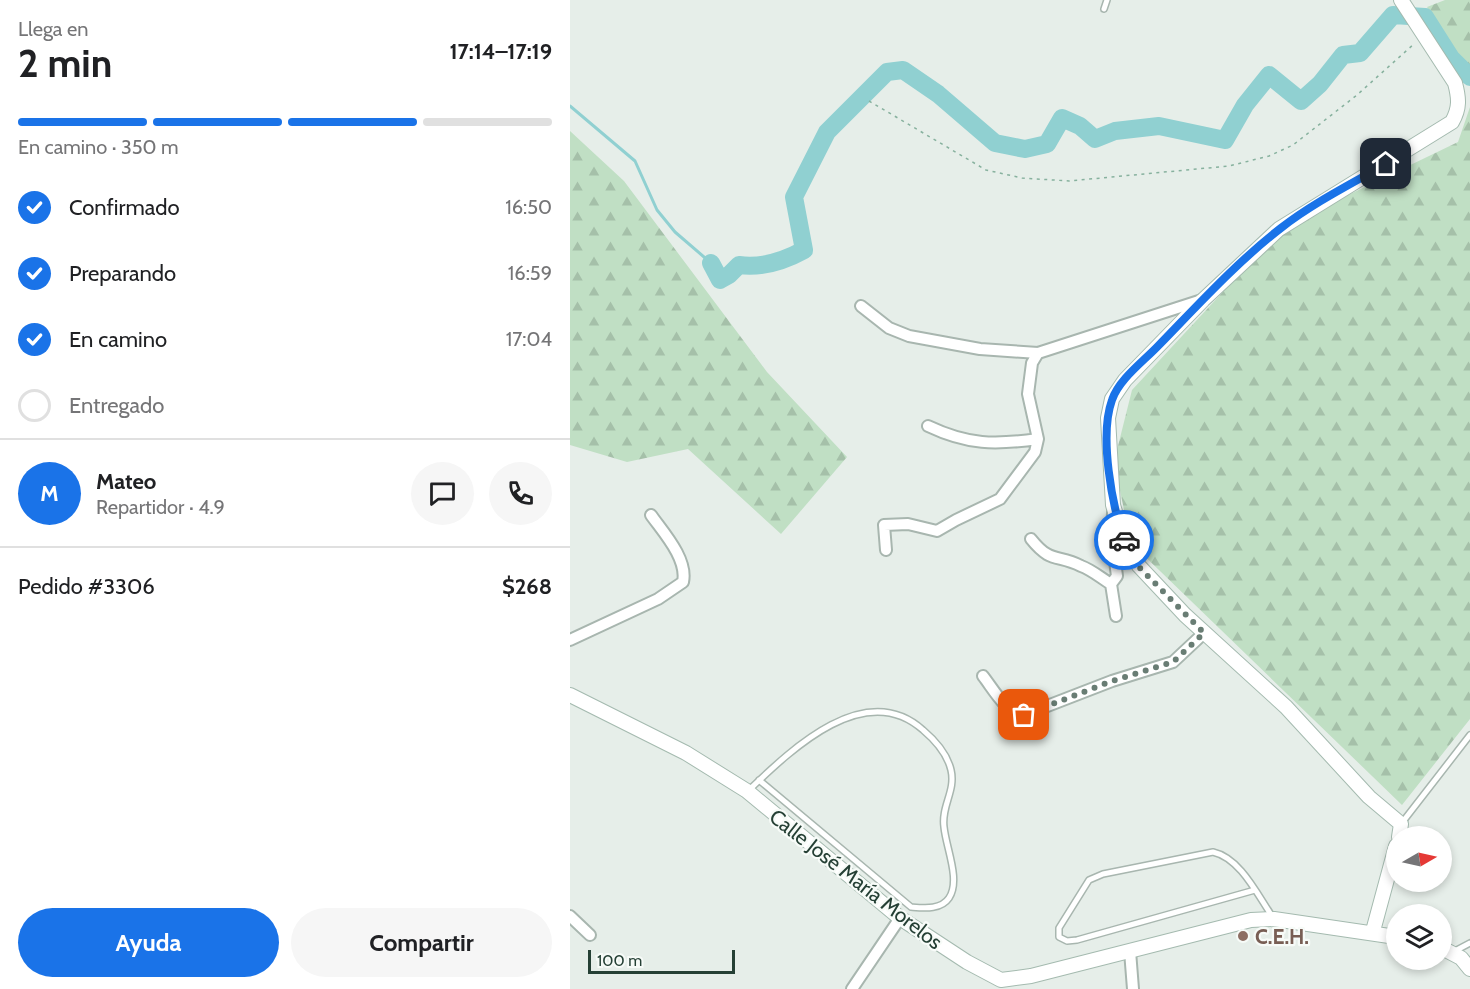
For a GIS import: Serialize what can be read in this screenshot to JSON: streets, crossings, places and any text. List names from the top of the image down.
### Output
{
  "streets": {
    "street": ["Calle José María Morelos"]
  },
  "places": ["C.E.H."],
  "scale_bar": "100 m",
  "north": "right",
  "page": {
    "heading": ["2 min", "Llega en", "17:14–17:19"],
    "panel": [
      "Mateo",
      "Repartidor · 4.9",
      "Pedido #3306",
      "$268"
    ],
    "bar": "En camino · 350 m",
    "list": [
      ["Confirmado", "16:50"],
      ["Preparando", "16:59"],
      ["En camino", "17:04"],
      "Entregado"
    ],
    "round": "M",
    "buttons": ["Ayuda", "Compartir"],
    "scale": "100 m"
  }
}
